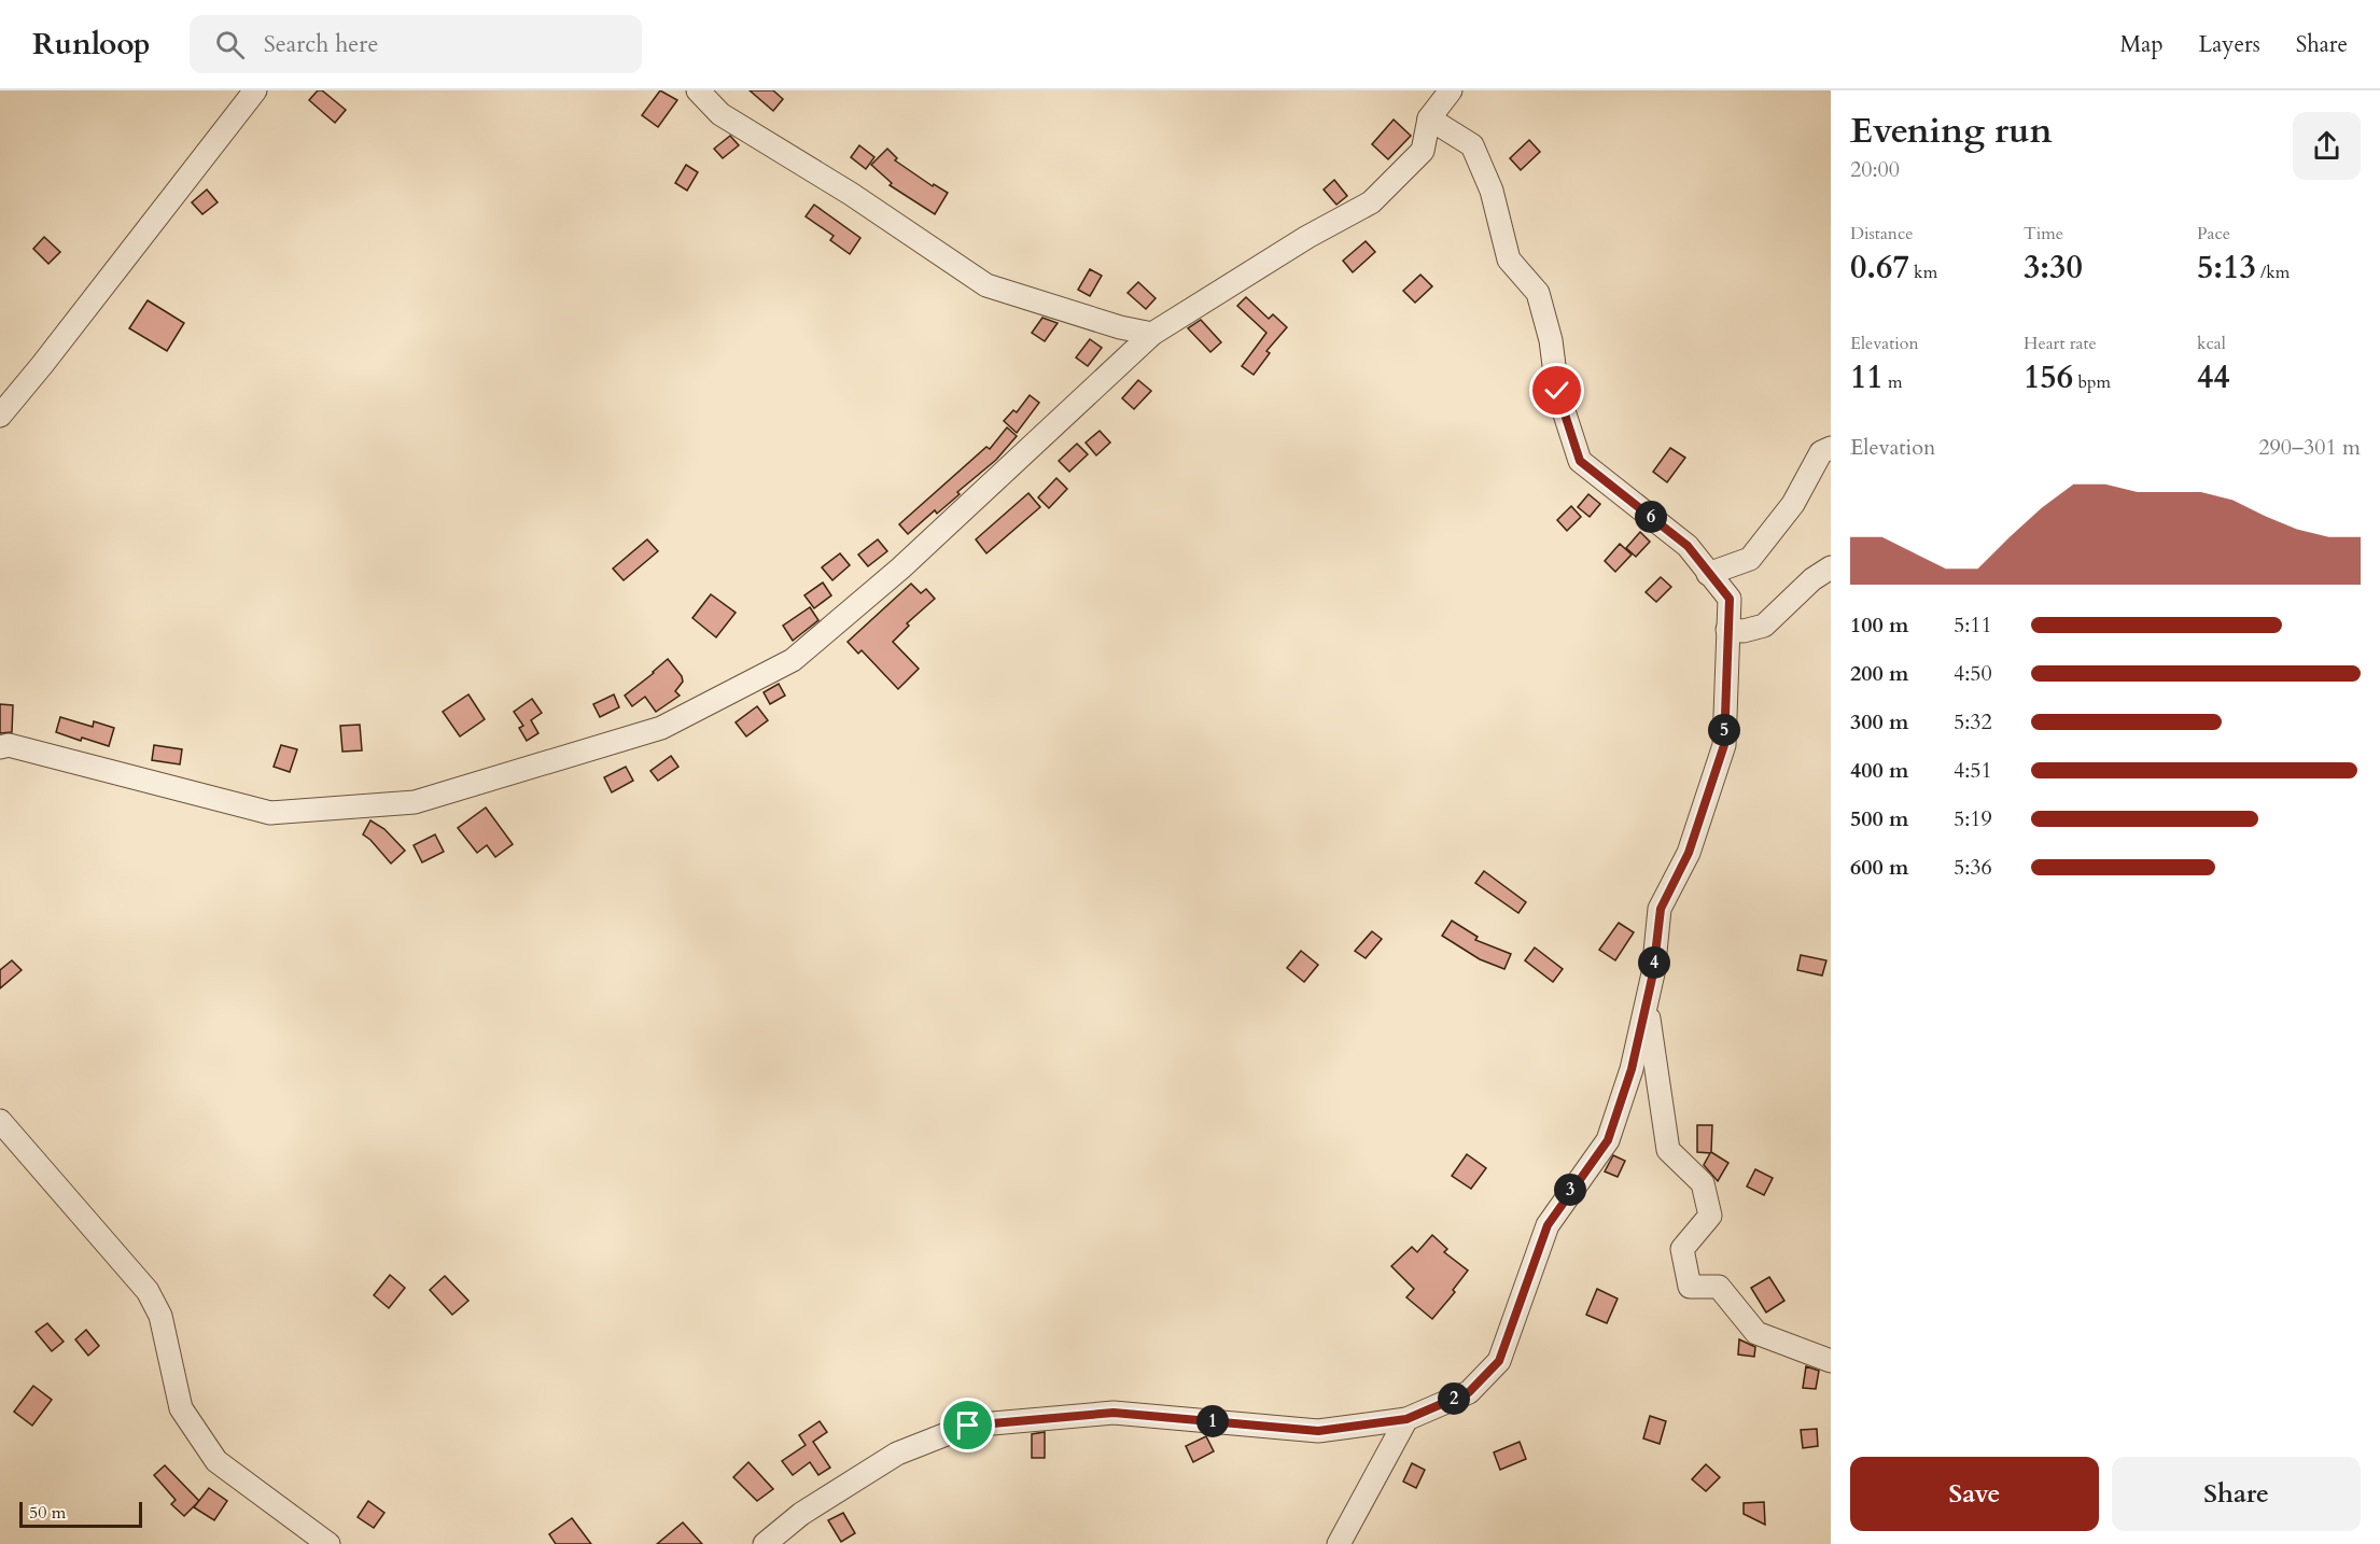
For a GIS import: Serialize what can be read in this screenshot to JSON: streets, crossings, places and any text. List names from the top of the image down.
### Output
{
  "scale_bar": "50 m",
  "page": {
    "header": "Runloop",
    "search": "Search here",
    "nav": ["Map", "Layers", "Share"],
    "heading": ["Evening run", "20:00"],
    "stats": [
      ["Distance", "0.67 km"],
      ["Time", "3:30"],
      ["Pace", "5:13 /km"],
      ["Elevation", "11 m"],
      ["Heart rate", "156 bpm"],
      ["kcal", "44"]
    ],
    "chart": ["Elevation", "290–301 m"],
    "pins": [
      "6",
      "5",
      "4",
      "3",
      "2",
      "1"
    ],
    "list": [
      {
        "name": "100 m",
        "note": "5:11"
      },
      {
        "name": "200 m",
        "note": "4:50"
      },
      {
        "name": "300 m",
        "note": "5:32"
      },
      {
        "name": "400 m",
        "note": "4:51"
      },
      {
        "name": "500 m",
        "note": "5:19"
      },
      {
        "name": "600 m",
        "note": "5:36"
      }
    ],
    "buttons": ["Save", "Share"],
    "scale": "50 m"
  }
}
